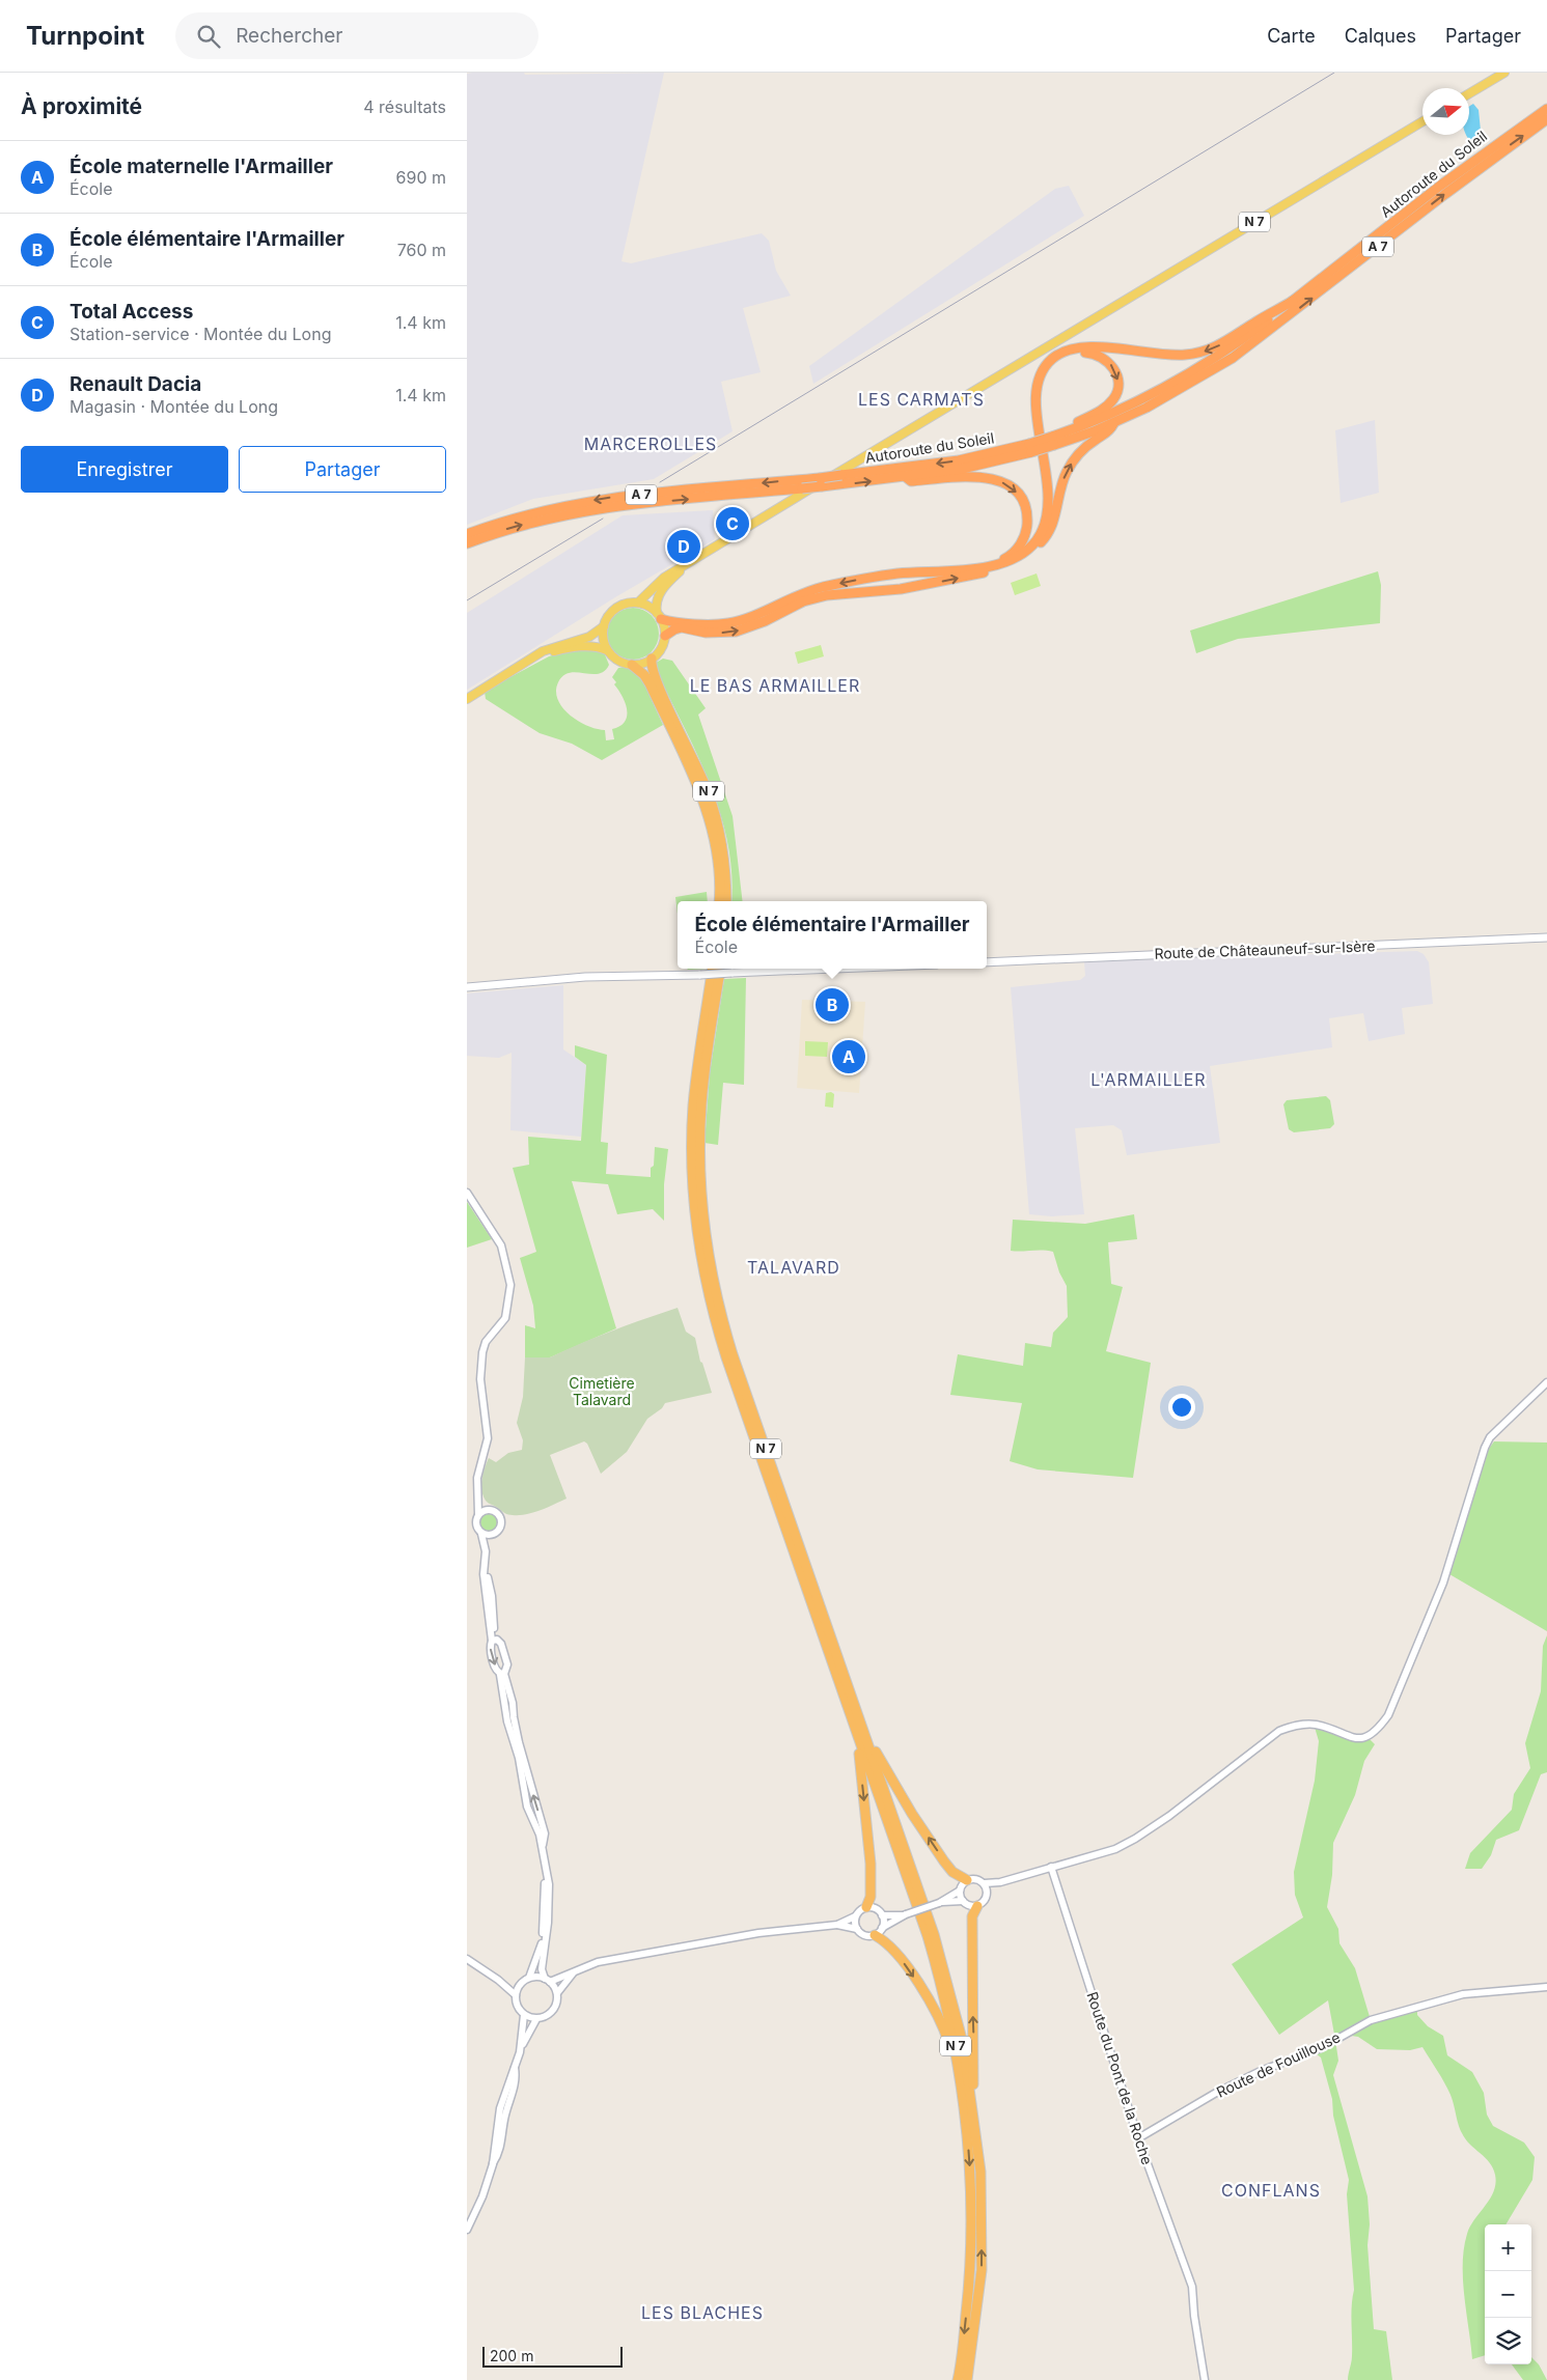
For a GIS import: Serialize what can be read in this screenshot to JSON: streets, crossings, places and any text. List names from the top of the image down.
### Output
{
  "streets": {
    "highway": ["Autoroute du Soleil", "N 7", "A 7"],
    "main road": ["Route de Châteauneuf-sur-Isère"],
    "street": ["Route de Fouillouse", "Route du Pont de la Roche"]
  },
  "crossings": [
    ["Route de Fouillouse", "Route du Pont de la Roche"]
  ],
  "districts": [
    "LES CARMATS",
    "MARCEROLLES",
    "LE BAS ARMAILLER",
    "L'ARMAILLER",
    "TALAVARD",
    "CONFLANS",
    "LES BLACHES"
  ],
  "parks": ["Cimetière Talavard"],
  "scale_bar": "200 m",
  "north": "right",
  "page": {
    "header": "Turnpoint",
    "search": "Rechercher",
    "nav": ["Carte", "Calques", "Partager"],
    "heading": ["À proximité", "4 résultats"],
    "list": [
      {
        "mark": "A",
        "name": "École maternelle l'Armailler",
        "note": "École",
        "value": "690 m"
      },
      {
        "mark": "B",
        "name": "École élémentaire l'Armailler",
        "note": "École",
        "value": "760 m"
      },
      {
        "mark": "C",
        "name": "Total Access",
        "note": "Station-service · Montée du Long",
        "value": "1.4 km"
      },
      {
        "mark": "D",
        "name": "Renault Dacia",
        "note": "Magasin · Montée du Long",
        "value": "1.4 km"
      }
    ],
    "buttons": ["Enregistrer", "Partager"],
    "pins": [
      "C",
      "D",
      "B",
      "A"
    ],
    "popup": ["École élémentaire l'Armailler", "École"],
    "map_buttons": ["+", "−"],
    "scale": "200 m"
  }
}
